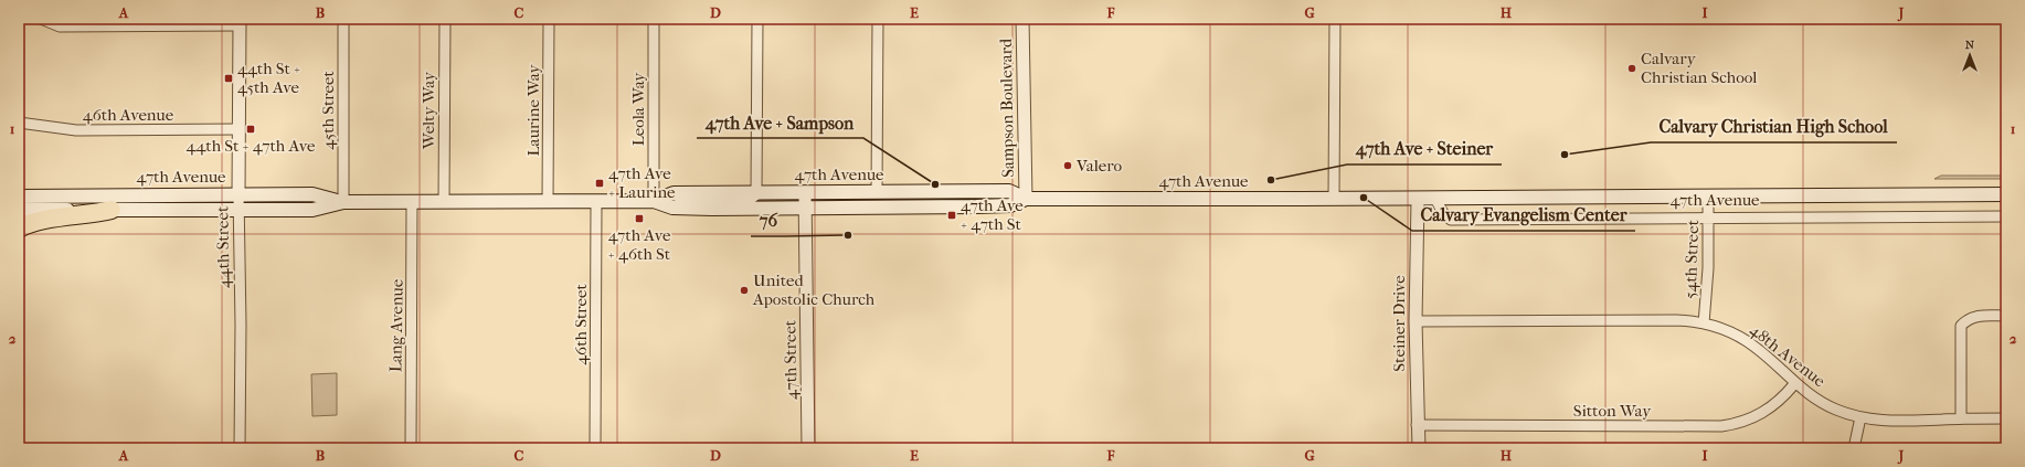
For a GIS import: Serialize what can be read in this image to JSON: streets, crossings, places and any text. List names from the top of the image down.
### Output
{
  "streets": {
    "main road": ["47th Avenue"],
    "street": [
      "Sampson Boulevard",
      "Leola Way",
      "45th Street",
      "Welty Way",
      "Laurine Way",
      "46th Avenue",
      "44th Street",
      "54th Street",
      "Steiner Drive",
      "46th Street",
      "Lang Avenue",
      "48th Avenue",
      "47th Street",
      "Sitton Way"
    ]
  },
  "crossings": [
    ["Sampson Boulevard", "47th Avenue"],
    ["Leola Way", "47th Avenue"],
    ["45th Street", "47th Avenue"],
    ["Welty Way", "47th Avenue"],
    ["Laurine Way", "47th Avenue"],
    ["46th Avenue", "44th Street"],
    ["47th Avenue", "44th Street"],
    ["47th Avenue", "54th Street"],
    ["47th Avenue", "Steiner Drive"],
    ["47th Avenue", "46th Street"],
    ["47th Avenue", "Lang Avenue"],
    ["47th Avenue", "47th Street"],
    ["54th Street", "48th Avenue"],
    ["Steiner Drive", "48th Avenue"],
    ["Steiner Drive", "Sitton Way"],
    ["48th Avenue", "Sitton Way"]
  ],
  "places": {
    "other": [
      "Calvary Christian School",
      "Calvary Christian High School",
      "Valero",
      "47th Ave + Steiner",
      "47th Ave + Sampson",
      "Calvary Evangelism Center",
      "76",
      "United Apostolic Church"
    ],
    "transit": [
      "44th St + 45th Ave",
      "44th St + 47th Ave",
      "47th Ave + Laurine",
      "47th Ave + 47th St",
      "47th Ave + 46th St"
    ]
  },
  "north": "top",
  "grid": {
    "columns": [
      "A",
      "B",
      "C",
      "D",
      "E",
      "F",
      "G",
      "H",
      "I",
      "J"
    ],
    "rows": ["1", "2"]
  }
}
